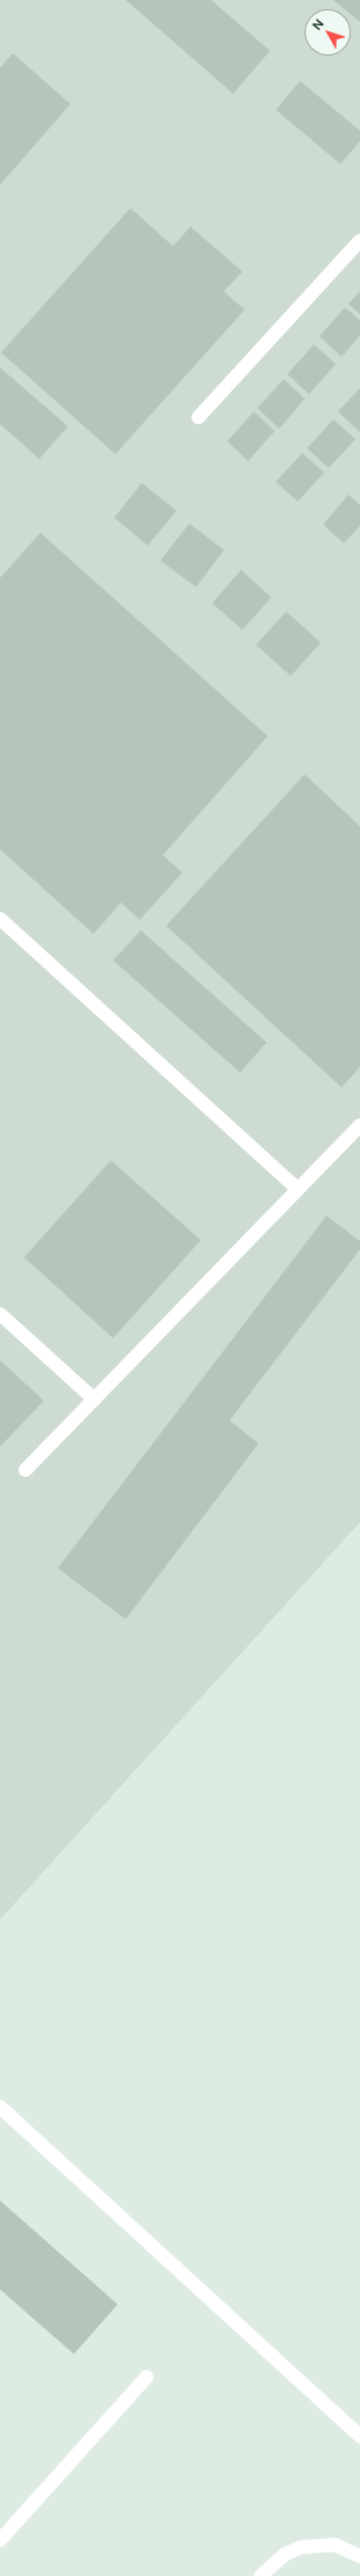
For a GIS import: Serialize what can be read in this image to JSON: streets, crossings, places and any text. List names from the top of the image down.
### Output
{
  "north": "top left"
}
